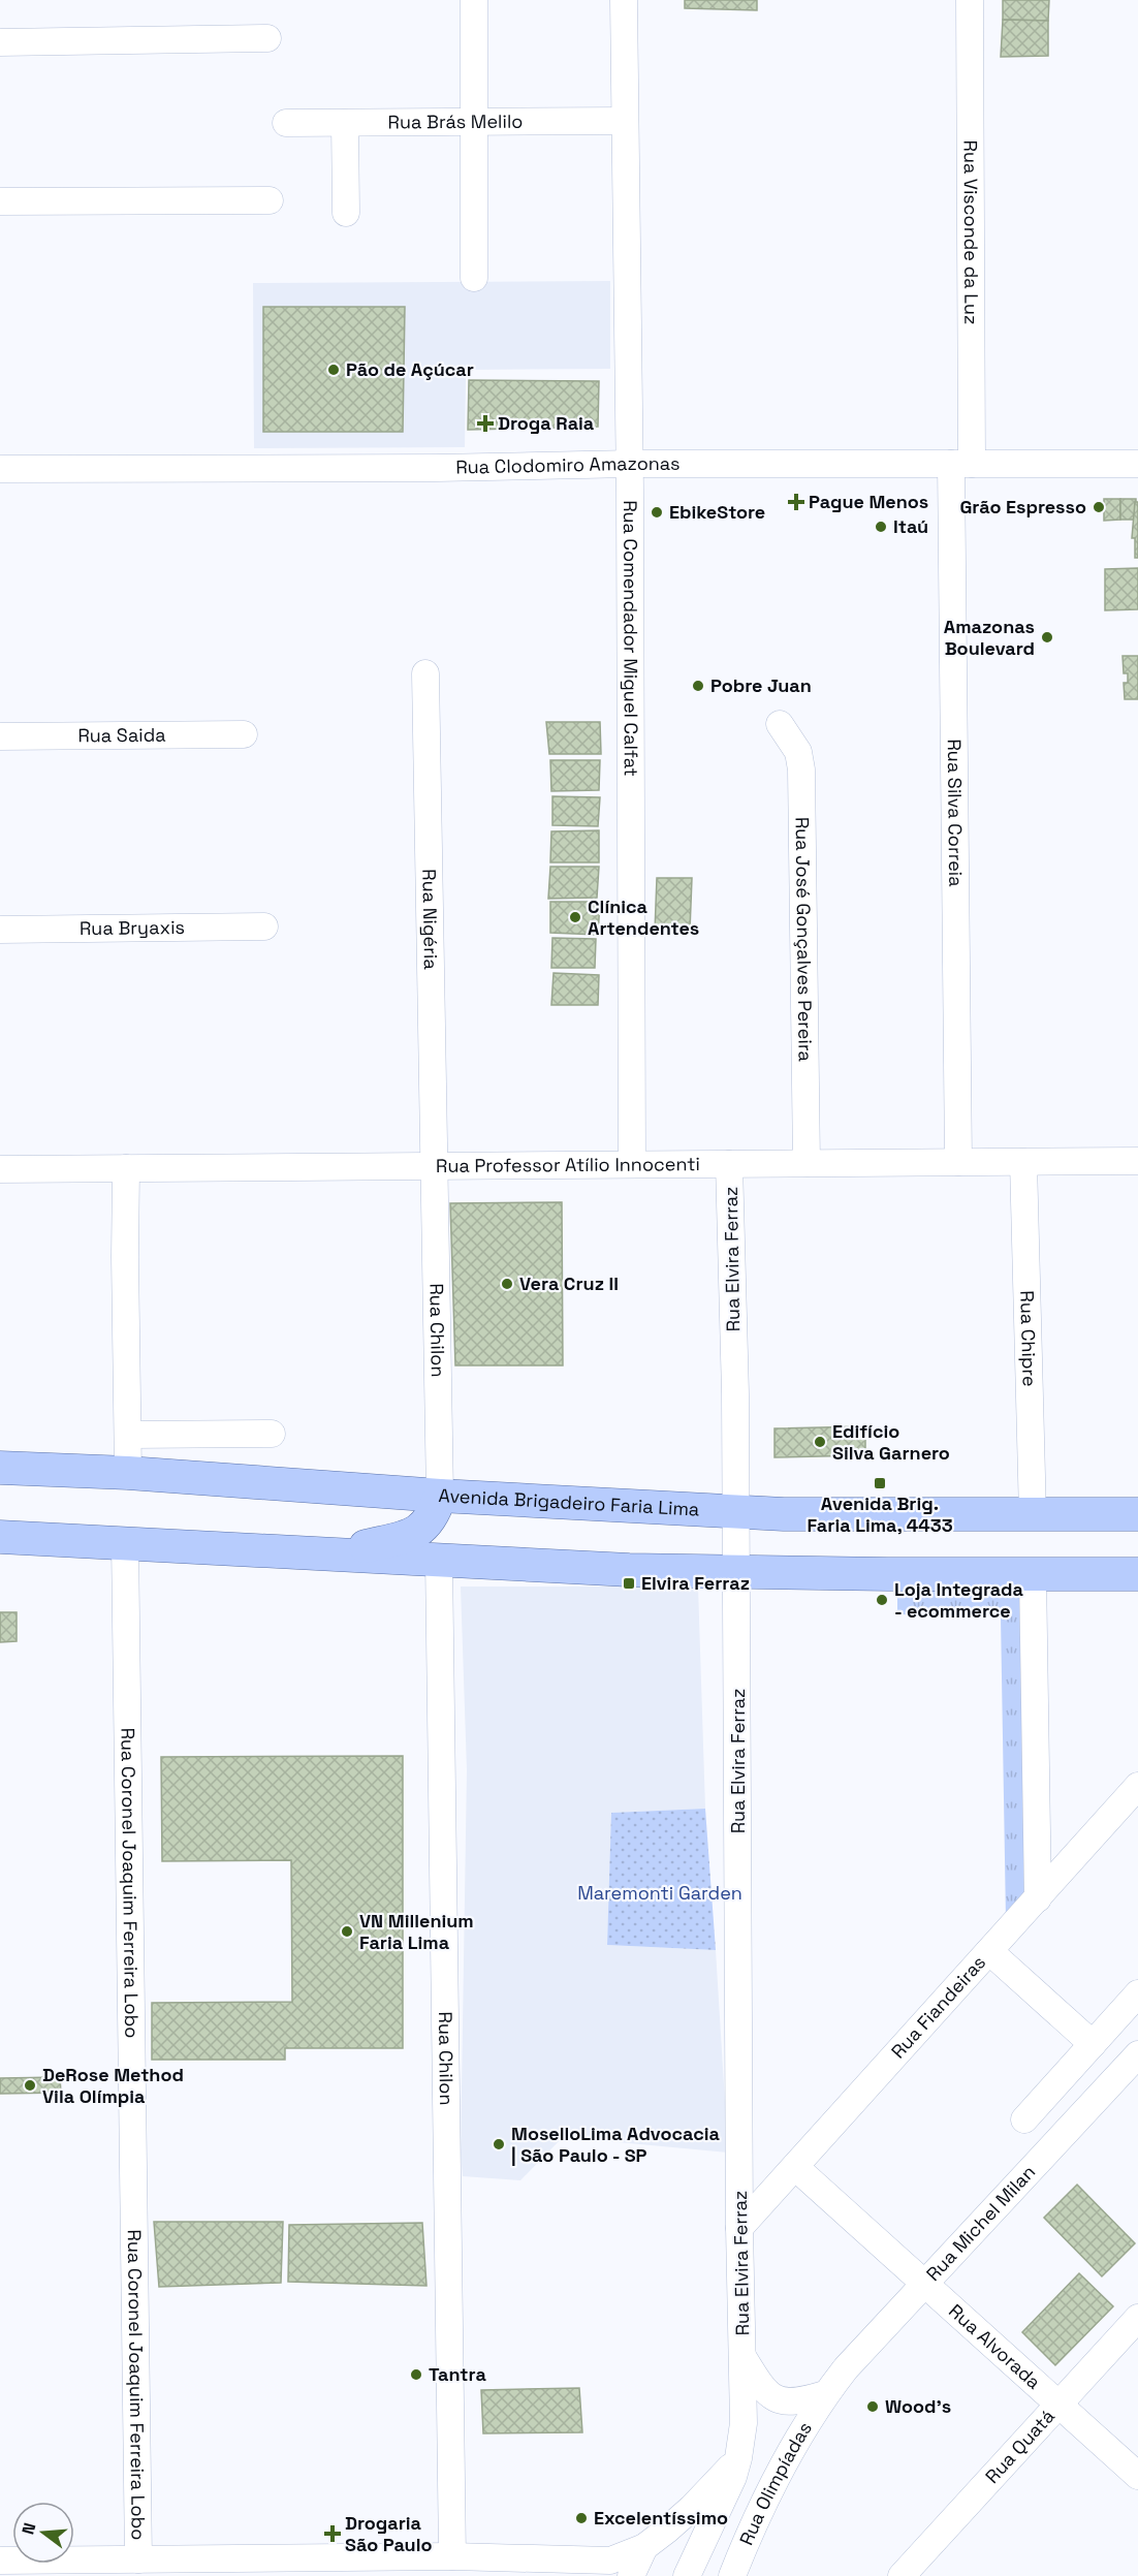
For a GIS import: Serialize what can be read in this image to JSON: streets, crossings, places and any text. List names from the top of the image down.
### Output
{
  "streets": {
    "main road": ["Avenida Brigadeiro Faria Lima"],
    "street": [
      "Rua Brás Melilo",
      "Rua Visconde da Luz",
      "Rua Clodomiro Amazonas",
      "Rua Comendador Miguel Calfat",
      "Rua Saida",
      "Rua Silva Correia",
      "Rua Nigéria",
      "Rua Bryaxis",
      "Rua José Gonçalves Pereira",
      "Rua Professor Atílio Innocenti",
      "Rua Elvira Ferraz",
      "Rua Chilon",
      "Rua Chipre",
      "Rua Coronel Joaquim Ferreira Lobo",
      "Rua Fiandeiras",
      "Rua Michel Milan",
      "Rua Alvorada",
      "Rua Quatá",
      "Rua Olimpíadas"
    ]
  },
  "crossings": [
    ["Rua Brás Melilo", "Rua Comendador Miguel Calfat"],
    ["Rua Visconde da Luz", "Rua Clodomiro Amazonas"],
    ["Rua Visconde da Luz", "Rua Silva Correia"],
    ["Rua Clodomiro Amazonas", "Rua Comendador Miguel Calfat"],
    ["Rua Clodomiro Amazonas", "Rua Silva Correia"],
    ["Rua Comendador Miguel Calfat", "Rua Professor Atílio Innocenti"],
    ["Rua Silva Correia", "Rua Professor Atílio Innocenti"],
    ["Rua Nigéria", "Rua Professor Atílio Innocenti"],
    ["Rua Nigéria", "Rua Chilon"],
    ["Rua José Gonçalves Pereira", "Rua Professor Atílio Innocenti"],
    ["Rua Professor Atílio Innocenti", "Rua Elvira Ferraz"],
    ["Rua Professor Atílio Innocenti", "Rua Chilon"],
    ["Rua Professor Atílio Innocenti", "Rua Chipre"],
    ["Rua Elvira Ferraz", "Avenida Brigadeiro Faria Lima"],
    ["Rua Elvira Ferraz", "Rua Fiandeiras"],
    ["Rua Chilon", "Avenida Brigadeiro Faria Lima"],
    ["Rua Chipre", "Avenida Brigadeiro Faria Lima"],
    ["Rua Fiandeiras", "Rua Alvorada"],
    ["Rua Michel Milan", "Rua Alvorada"],
    ["Rua Michel Milan", "Rua Olimpíadas"],
    ["Rua Alvorada", "Rua Quatá"]
  ],
  "parks": ["Maremonti Garden"],
  "places": {
    "other": [
      "Pão de Açúcar",
      "Grão Espresso",
      "EbikeStore",
      "Itaú",
      "Amazonas Boulevard",
      "Pobre Juan",
      "Clínica Artendentes",
      "Vera Cruz II",
      "Edifício Silva Garnero",
      "Loja Integrada - ecommerce",
      "VN Millenium Faria Lima",
      "DeRose Method Vila Olímpia",
      "MoselloLima Advocacia | São Paulo - SP",
      "Tantra",
      "Wood's",
      "Excelentíssimo"
    ],
    "health": ["Droga Raia", "Pague Menos", "Drogaria São Paulo"],
    "transit": ["Avenida Brig. Faria Lima, 4433", "Elvira Ferraz"]
  },
  "north": "left"
}
